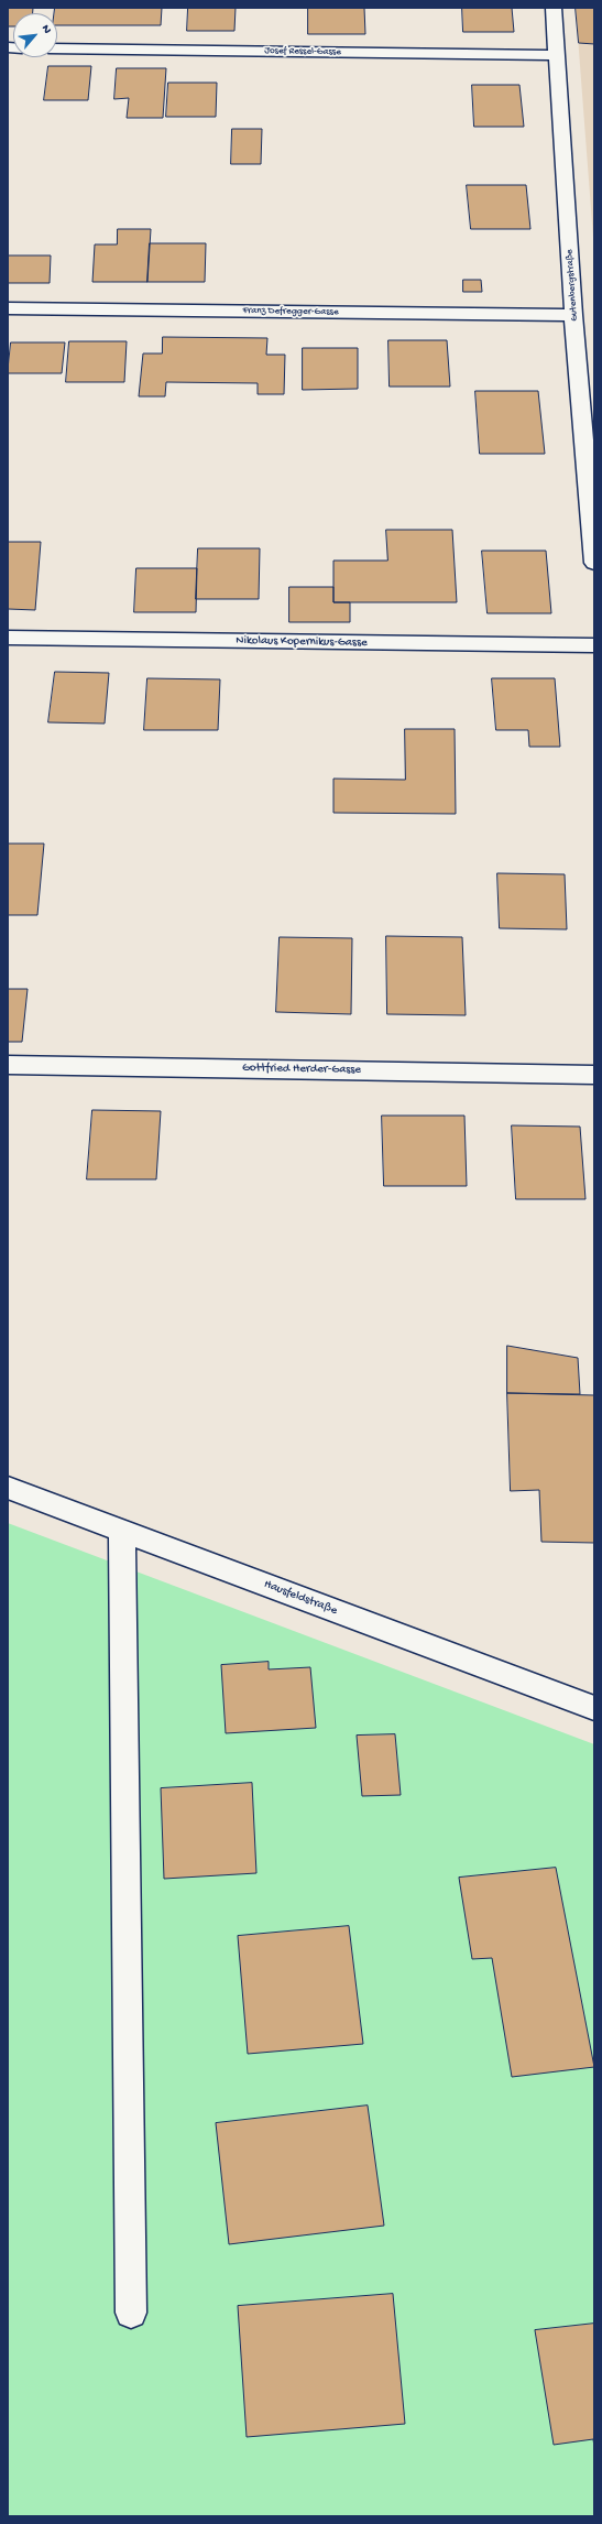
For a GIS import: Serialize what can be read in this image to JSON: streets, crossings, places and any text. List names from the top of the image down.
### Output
{
  "streets": {
    "street": [
      "Josef Ressel-Gasse",
      "Gutenbergstraße",
      "Franz Defregger-Gasse",
      "Nikolaus Kopernikus-Gasse",
      "Gottfried Herder-Gasse",
      "Hausfeldstraße"
    ]
  },
  "crossings": [
    ["Josef Ressel-Gasse", "Gutenbergstraße"],
    ["Gutenbergstraße", "Franz Defregger-Gasse"]
  ],
  "north": "top right"
}
